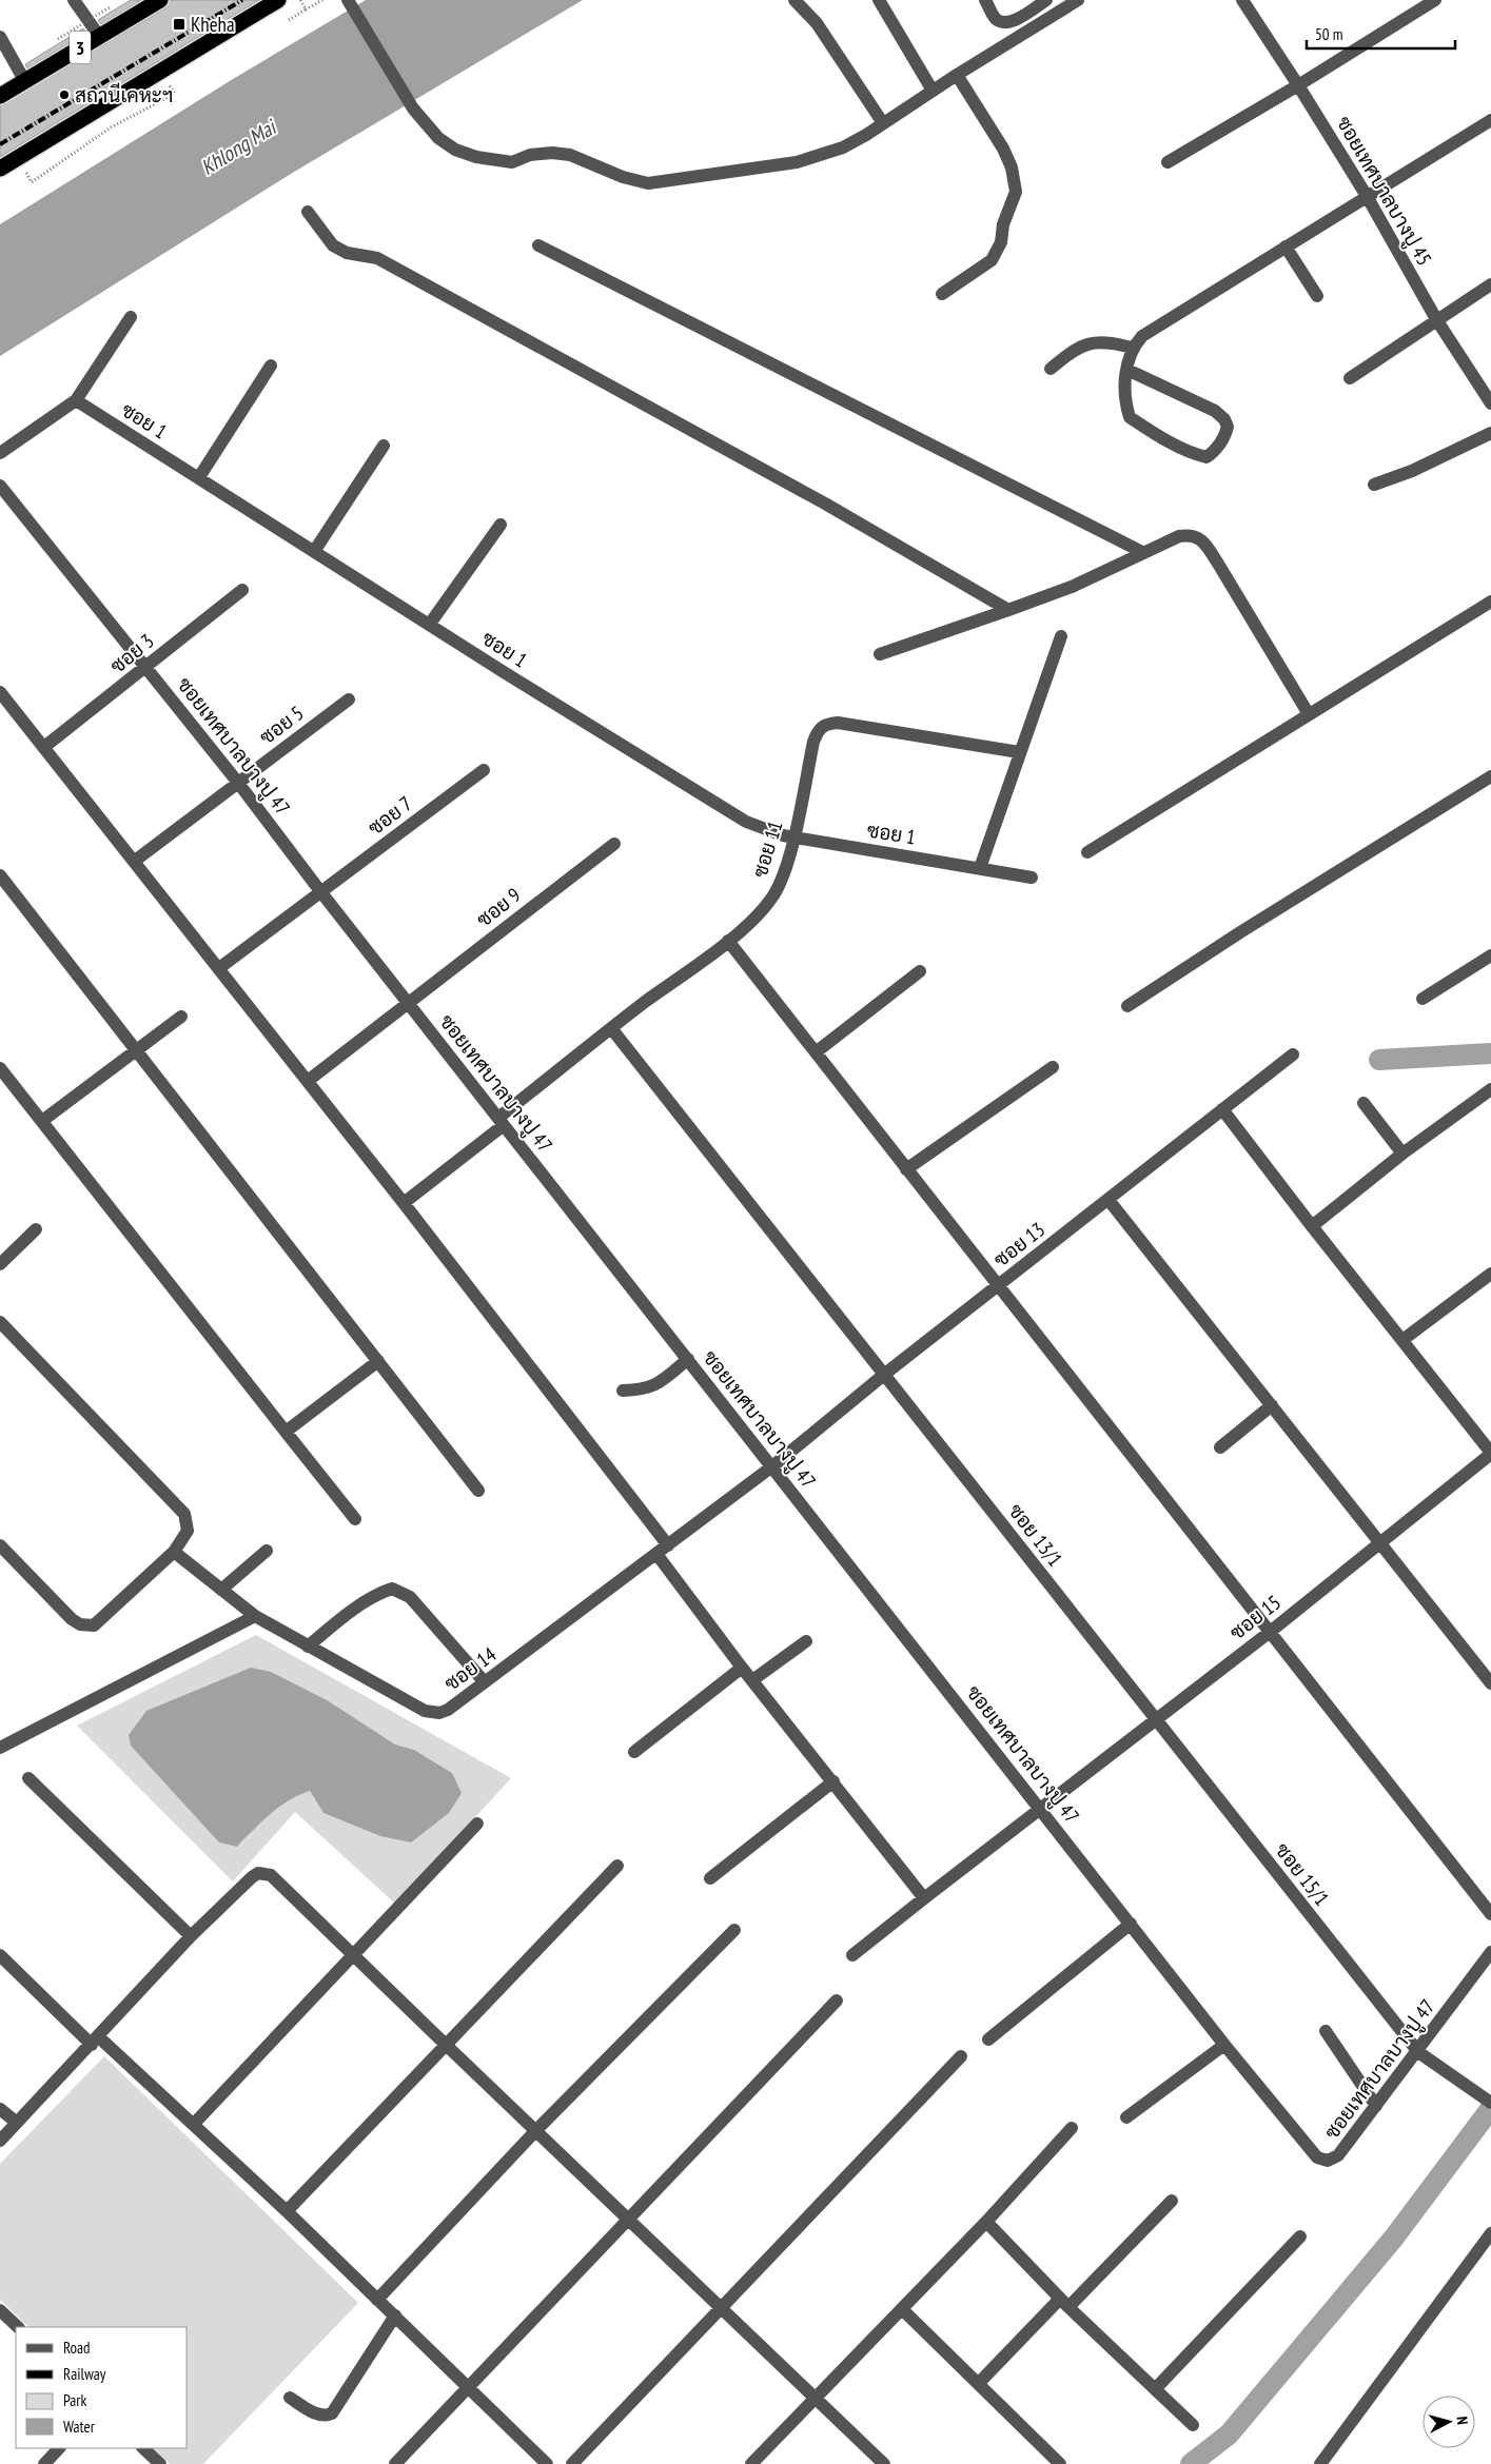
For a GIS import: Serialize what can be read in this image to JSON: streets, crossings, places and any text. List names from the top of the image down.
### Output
{
  "streets": {
    "highway": ["3"],
    "street": [
      "ซอยเทศบาลบางปู 45",
      "ซอย 1",
      "ซอย 3",
      "ซอย 5",
      "ซอยเทศบาลบางปู 47",
      "ซอย 7",
      "ซอย 11",
      "ซอย 9",
      "ซอย 13",
      "ซอย 13/1",
      "ซอย 15",
      "ซอย 14",
      "ซอย 15/1"
    ]
  },
  "crossings": [
    ["ซอย 1", "ซอย 11"],
    ["ซอย 3", "ซอยเทศบาลบางปู 47"],
    ["ซอย 5", "ซอยเทศบาลบางปู 47"],
    ["ซอยเทศบาลบางปู 47", "ซอย 7"],
    ["ซอยเทศบาลบางปู 47", "ซอย 11"],
    ["ซอยเทศบาลบางปู 47", "ซอย 9"],
    ["ซอยเทศบาลบางปู 47", "ซอย 13"],
    ["ซอยเทศบาลบางปู 47", "ซอย 15"],
    ["ซอยเทศบาลบางปู 47", "ซอย 14"],
    ["ซอยเทศบาลบางปู 47", "ซอย 15/1"],
    ["ซอย 11", "ซอย 13/1"],
    ["ซอย 13", "ซอย 13/1"],
    ["ซอย 13", "ซอย 14"],
    ["ซอย 13/1", "ซอย 15"],
    ["ซอย 13/1", "ซอย 15/1"],
    ["ซอย 15", "ซอย 15/1"]
  ],
  "water": ["Khlong Mai"],
  "places": {
    "transit": ["Kheha"],
    "other": ["สถานีเคหะฯ"]
  },
  "legend": [
    "Road",
    "Railway",
    "Park",
    "Water"
  ],
  "scale_bar": "50 m",
  "north": "right"
}
